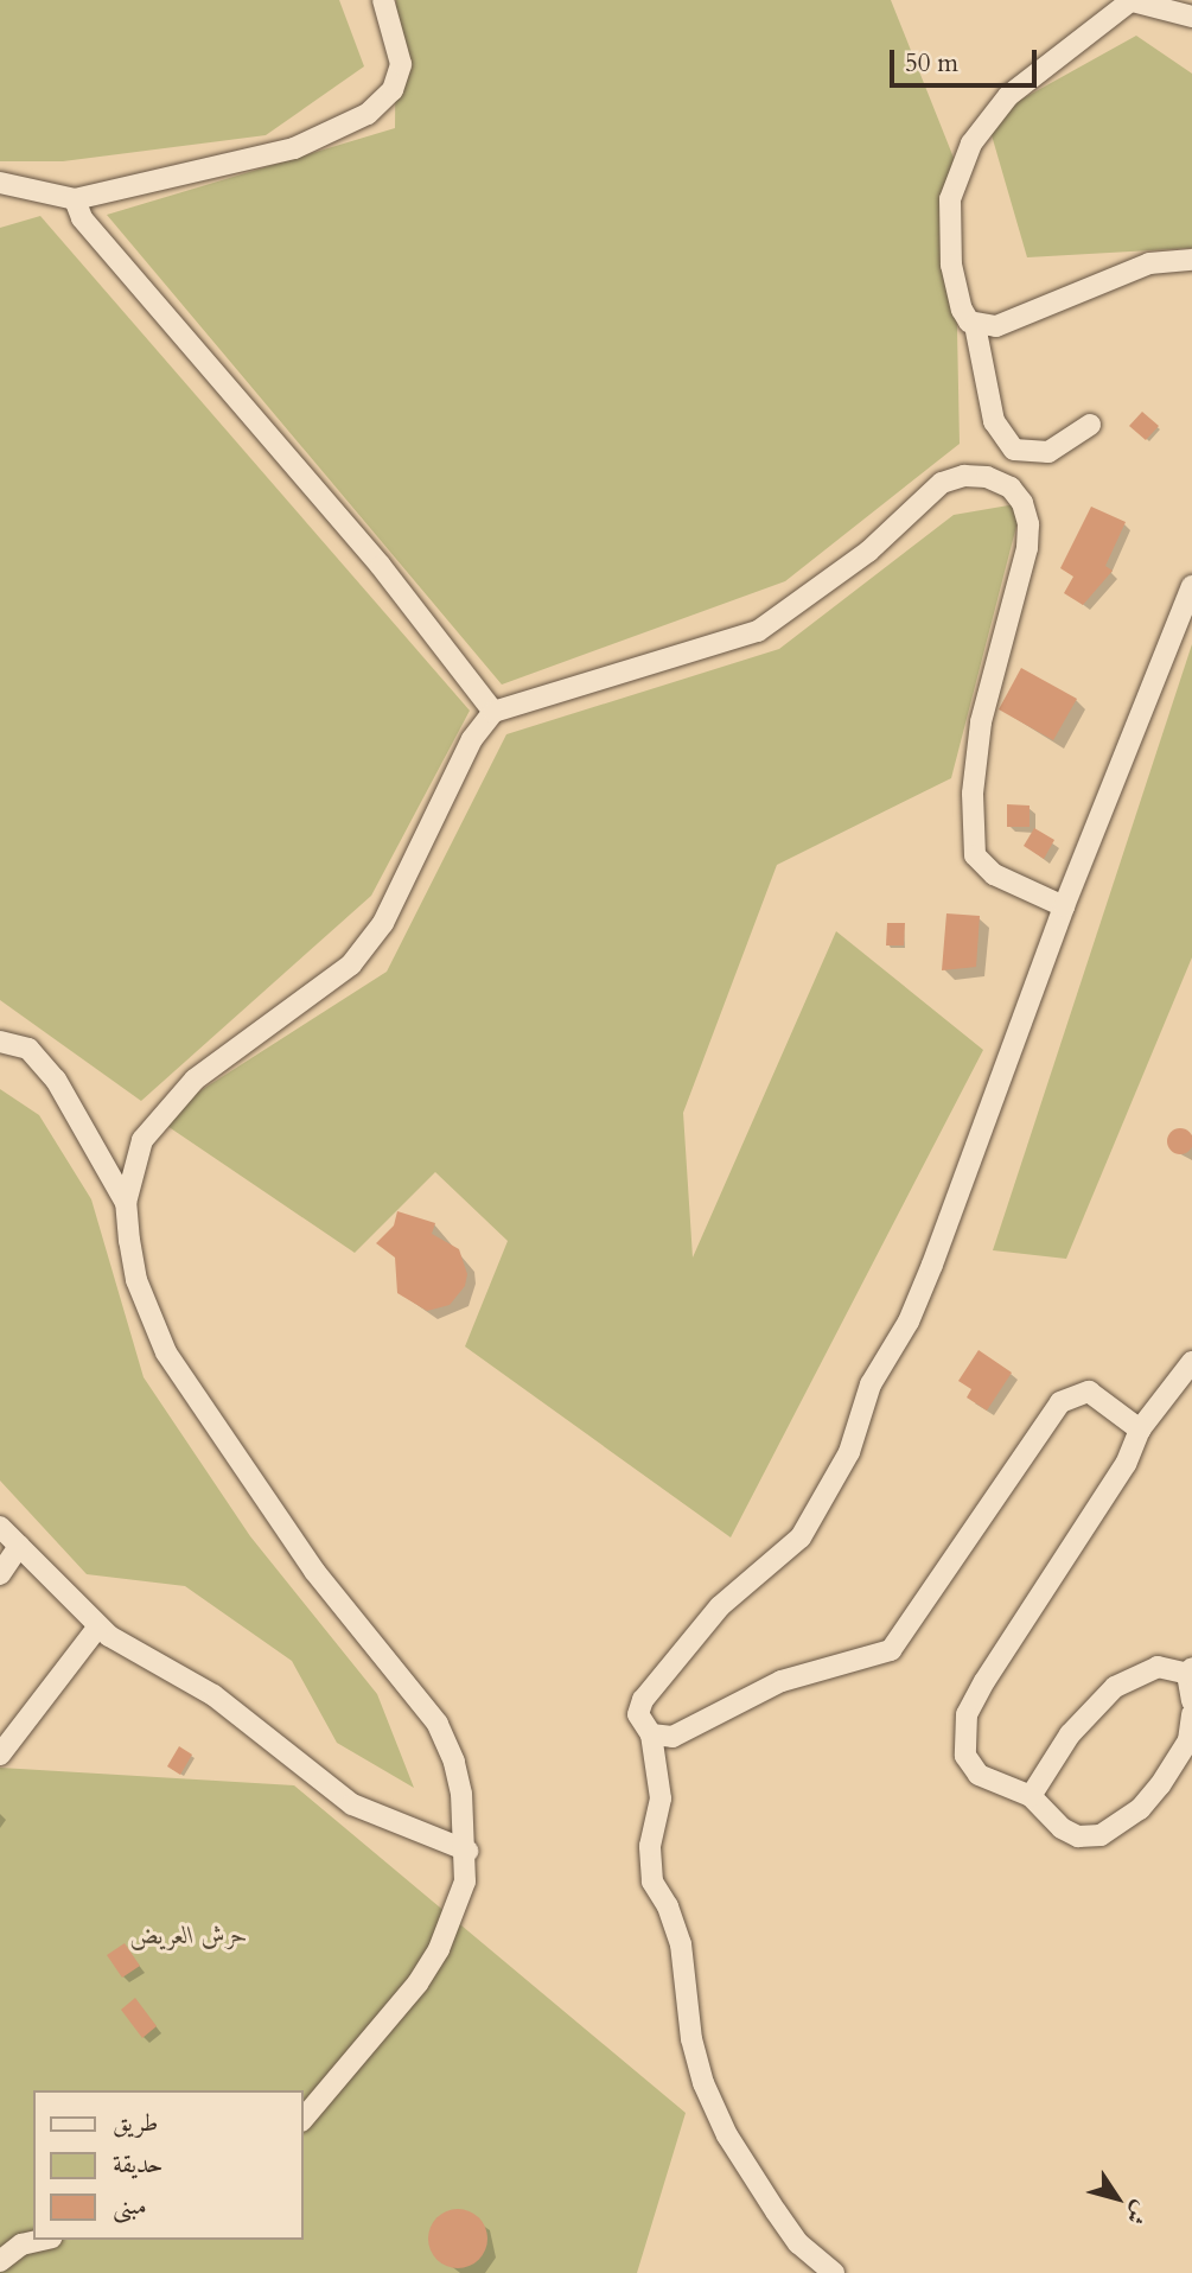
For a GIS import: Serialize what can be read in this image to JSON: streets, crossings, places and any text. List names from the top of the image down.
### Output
{
  "parks": ["حرش العريض"],
  "legend": ["طريق", "حديقة", "مبنى"],
  "scale_bar": "50 m",
  "north": "bottom right"
}
